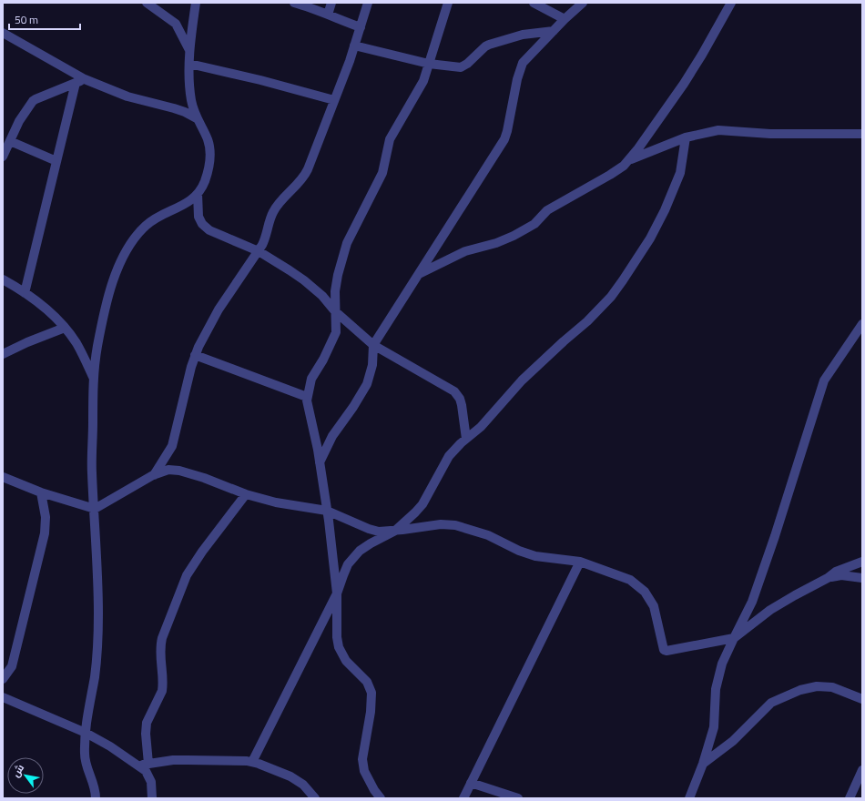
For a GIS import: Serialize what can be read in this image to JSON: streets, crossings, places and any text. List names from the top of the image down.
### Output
{
  "scale_bar": "50 m",
  "north": "top left"
}
